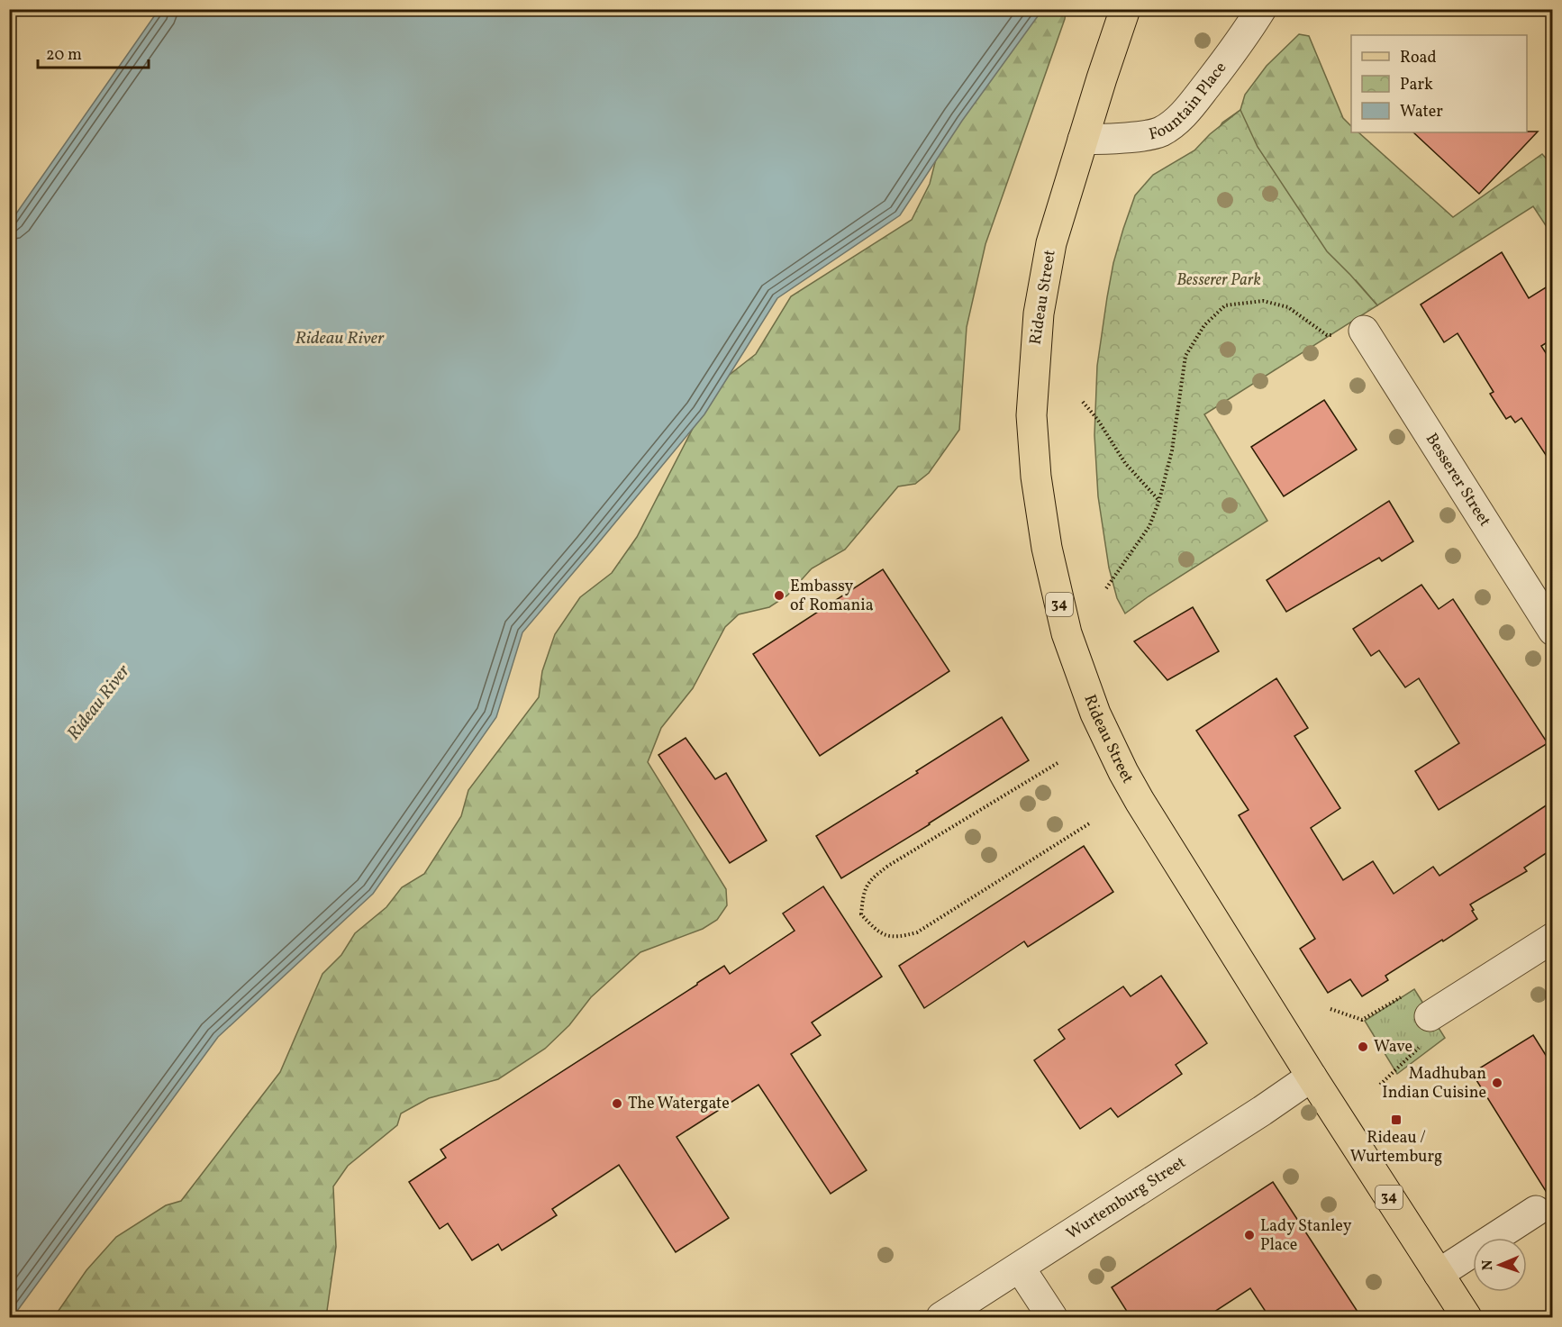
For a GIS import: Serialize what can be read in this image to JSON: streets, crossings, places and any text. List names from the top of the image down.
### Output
{
  "streets": {
    "main road": ["Rideau Street", "34"],
    "street": ["Fountain Place", "Besserer Street", "Wurtemburg Street"]
  },
  "crossings": [
    ["Fountain Place", "Rideau Street"],
    ["Rideau Street", "Wurtemburg Street"]
  ],
  "water": ["Rideau River"],
  "parks": ["Besserer Park"],
  "places": {
    "other": [
      "Embassy of Romania",
      "Wave",
      "Madhuban Indian Cuisine",
      "The Watergate",
      "Lady Stanley Place"
    ],
    "transit": ["Rideau / Wurtemburg"]
  },
  "legend": ["Road", "Park", "Water"],
  "scale_bar": "20 m",
  "north": "left"
}
